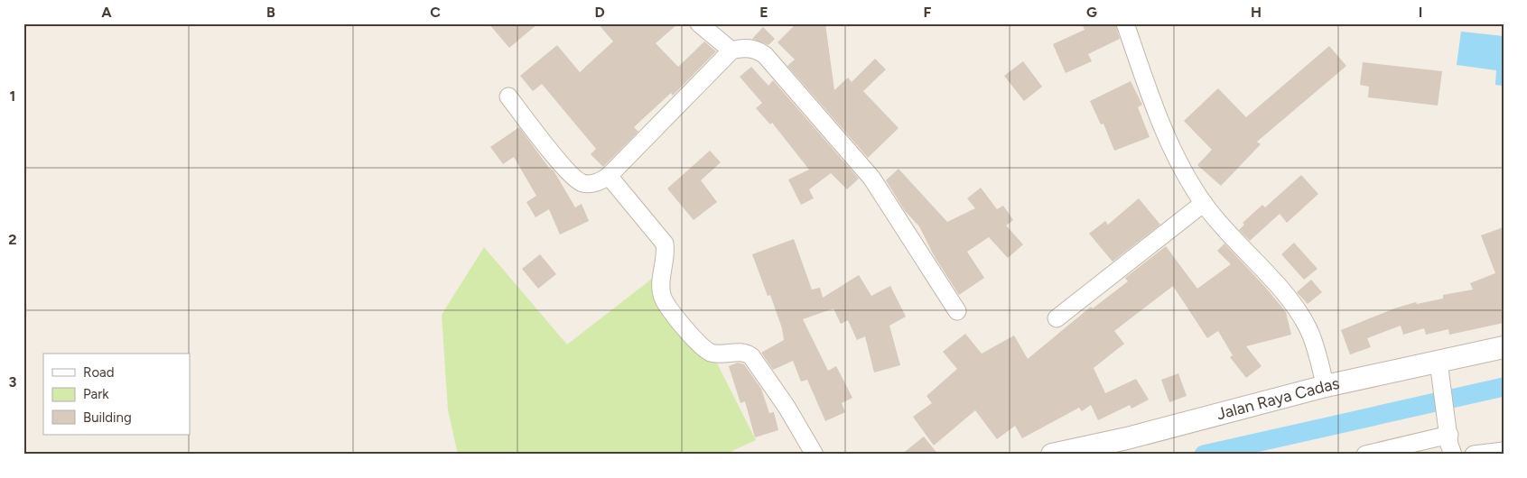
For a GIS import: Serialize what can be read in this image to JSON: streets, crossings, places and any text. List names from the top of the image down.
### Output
{
  "streets": {
    "street": ["Jalan Raya Cadas"]
  },
  "legend": ["Road", "Park", "Building"],
  "grid": {
    "columns": [
      "A",
      "B",
      "C",
      "D",
      "E",
      "F",
      "G",
      "H",
      "I"
    ],
    "rows": ["1", "2", "3"]
  }
}
